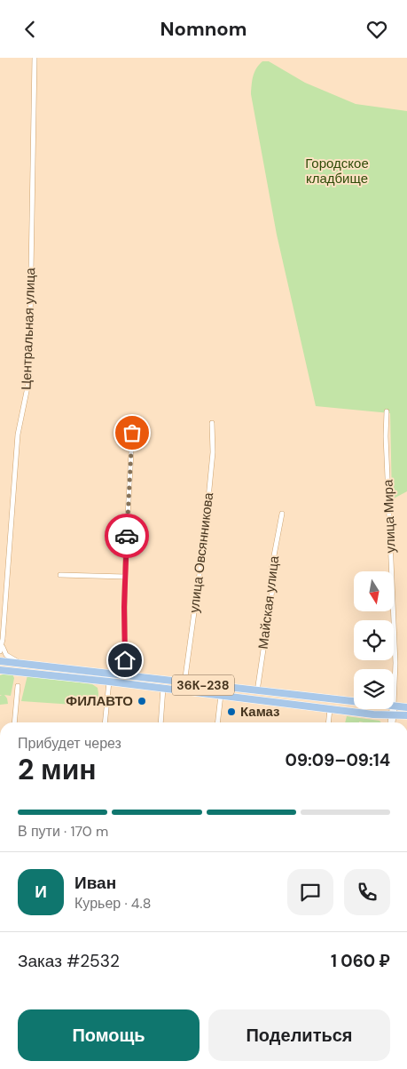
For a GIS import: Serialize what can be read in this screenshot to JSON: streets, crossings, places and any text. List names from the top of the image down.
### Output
{
  "streets": {
    "main road": ["улица Мира", "36К-238"],
    "street": ["Центральная улица", "улица Овсянникова", "Майская улица"]
  },
  "crossings": [
    ["улица Мира", "36К-238"],
    ["улица Овсянникова", "36К-238"],
    ["Майская улица", "36К-238"]
  ],
  "parks": ["Городское кладбище"],
  "places": ["ФИЛАВТО", "Камаз"],
  "north": "bottom",
  "page": {
    "header": "Nomnom",
    "heading": ["2 мин", "Прибудет через", "09:09–09:14"],
    "panel": [
      "Иван",
      "Курьер · 4.8",
      "Заказ #2532",
      "1 060 ₽"
    ],
    "bar": "В пути · 170 m",
    "round": "И",
    "buttons": ["Помощь", "Поделиться"]
  }
}
